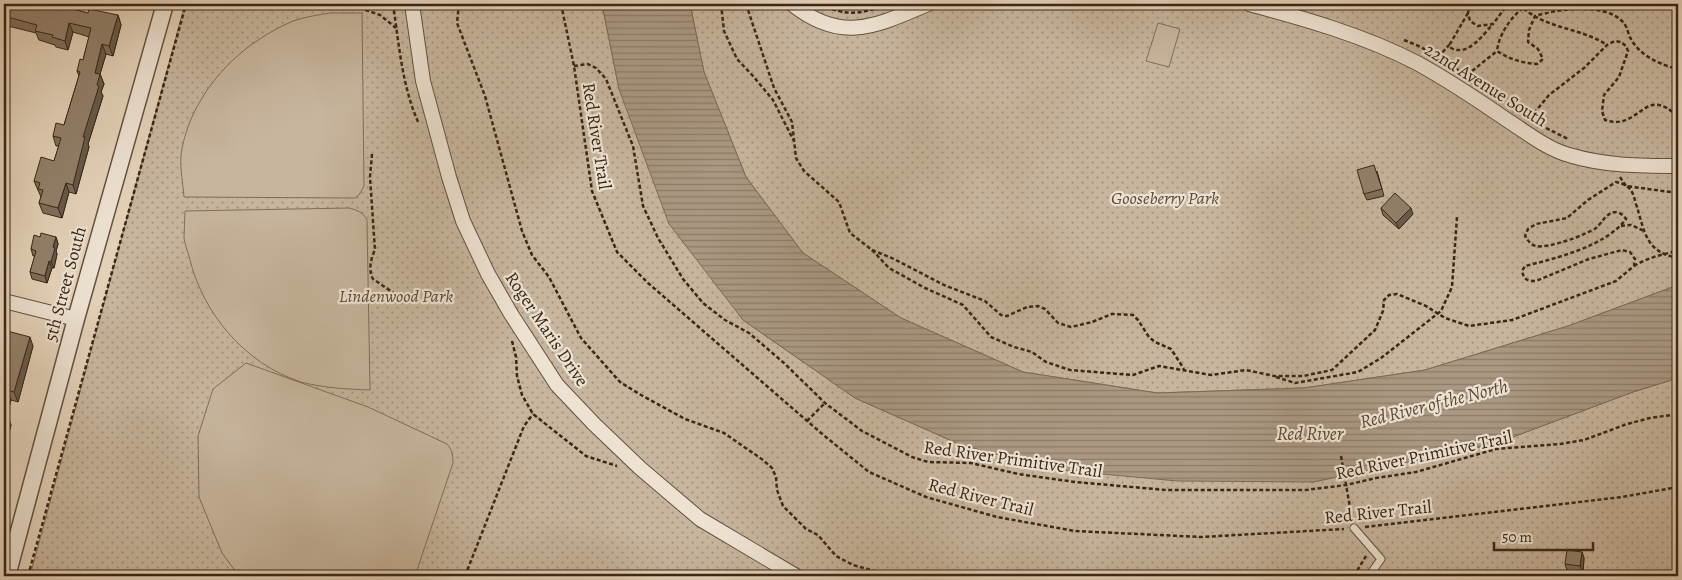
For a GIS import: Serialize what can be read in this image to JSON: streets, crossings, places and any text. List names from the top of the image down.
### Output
{
  "streets": {
    "street": ["22nd Avenue South", "5th Street South", "Roger Maris Drive"],
    "path": ["Red River Trail", "Red River Primitive Trail"]
  },
  "crossings": [
    ["Red River Trail", "Red River Primitive Trail"]
  ],
  "water": ["Red River of the North", "Red River"],
  "parks": ["Gooseberry Park", "Lindenwood Park"],
  "scale_bar": "50 m"
}
